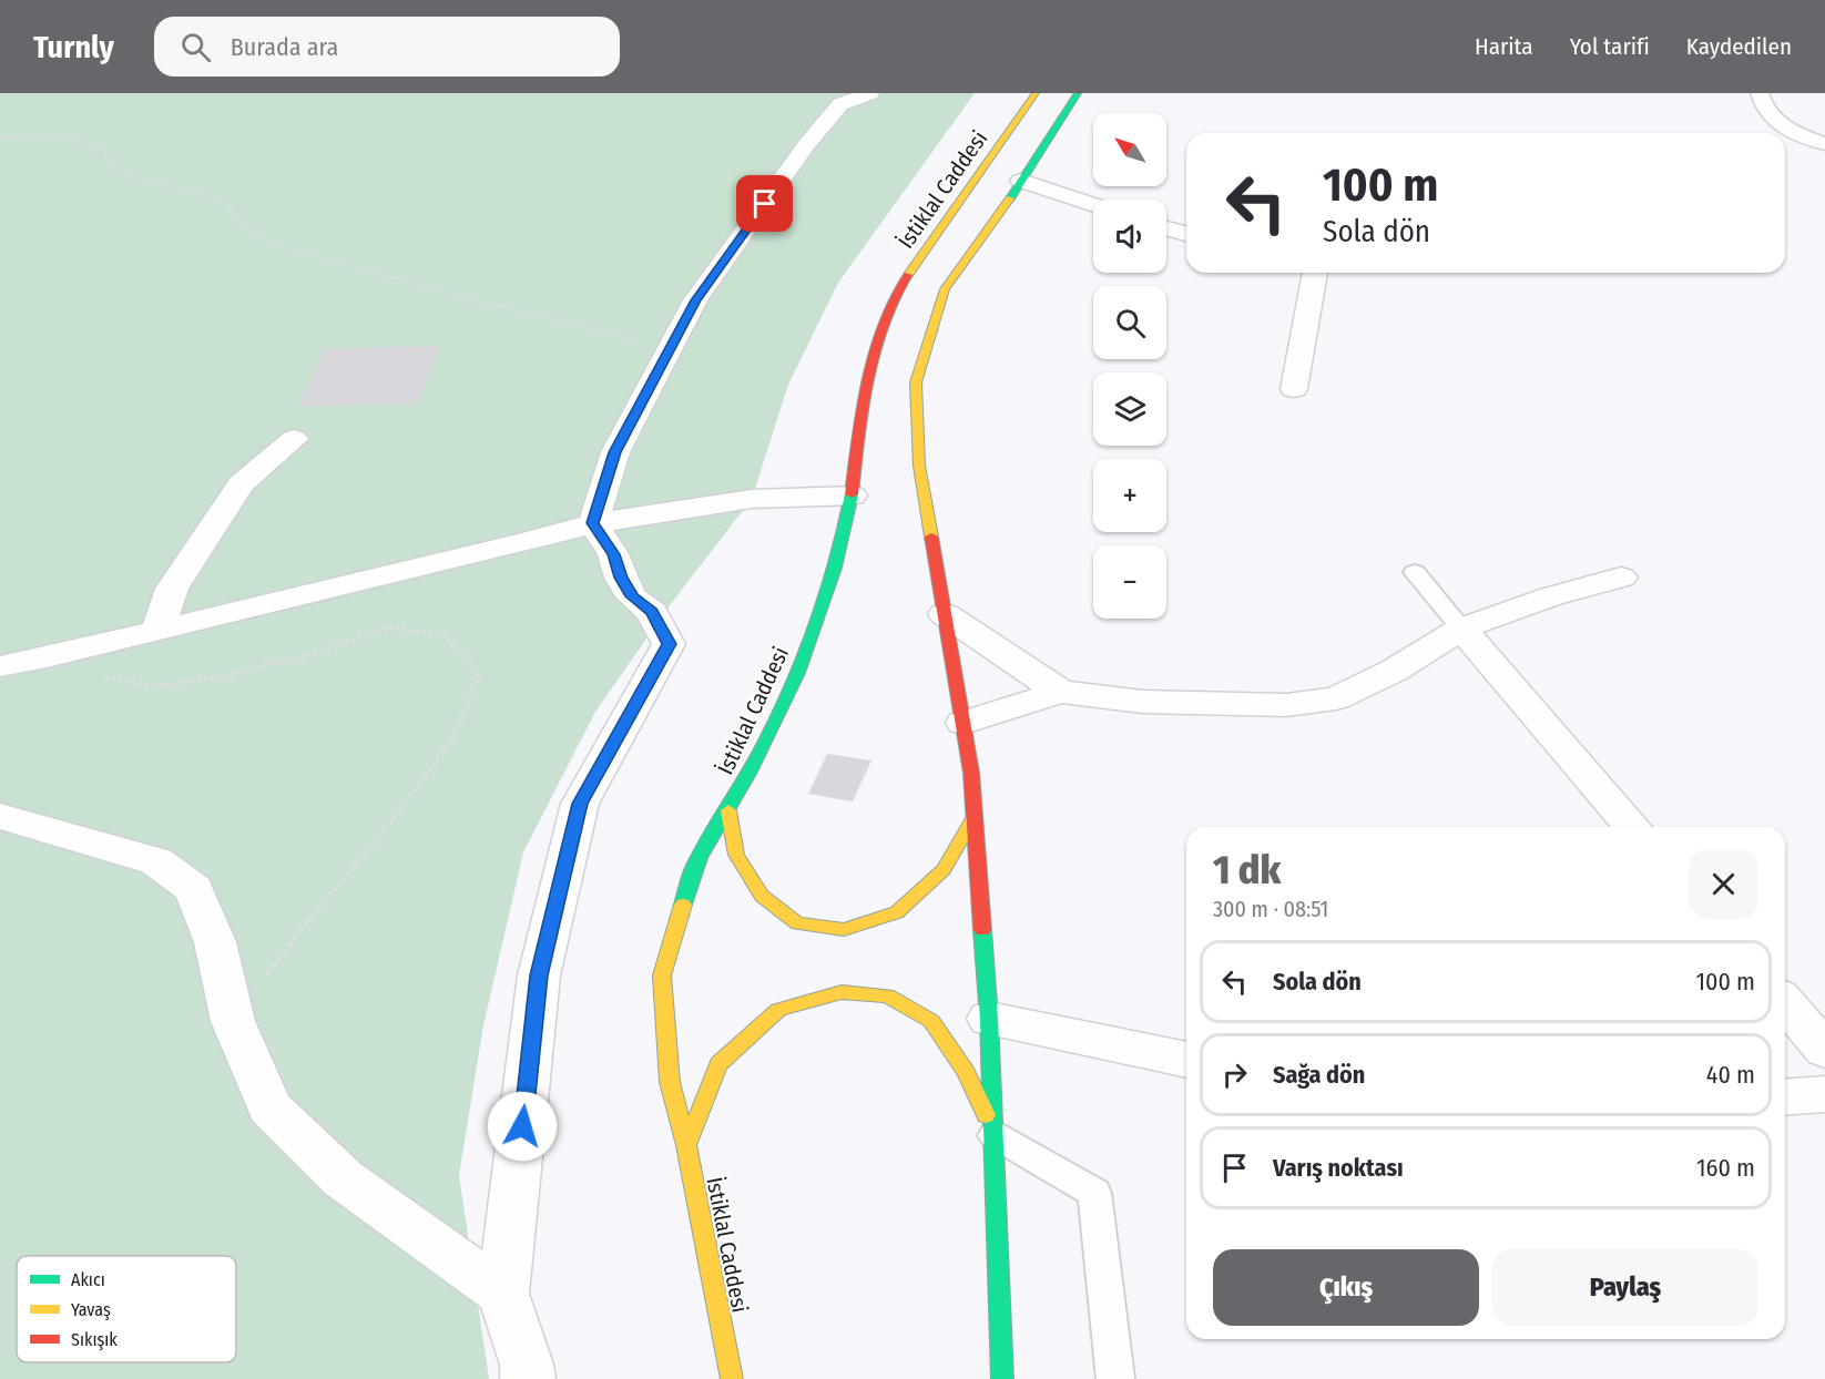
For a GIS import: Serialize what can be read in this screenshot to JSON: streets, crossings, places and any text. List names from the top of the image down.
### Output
{
  "streets": {
    "main road": ["İstiklal Caddesi"]
  },
  "legend": ["Akıcı", "Yavaş", "Sıkışık"],
  "north": "top left",
  "page": {
    "header": "Turnly",
    "search": "Burada ara",
    "nav": ["Harita", "Yol tarifi", "Kaydedilen"],
    "map_buttons": ["+", "−"],
    "turn": ["100 m", "Sola dön"],
    "heading": ["1 dk", "300 m · 08:51"],
    "list": [
      {
        "name": "Sola dön",
        "value": "100 m"
      },
      {
        "name": "Sağa dön",
        "value": "40 m"
      },
      {
        "name": "Varış noktası",
        "value": "160 m"
      }
    ],
    "buttons": ["Çıkış", "Paylaş"]
  }
}
